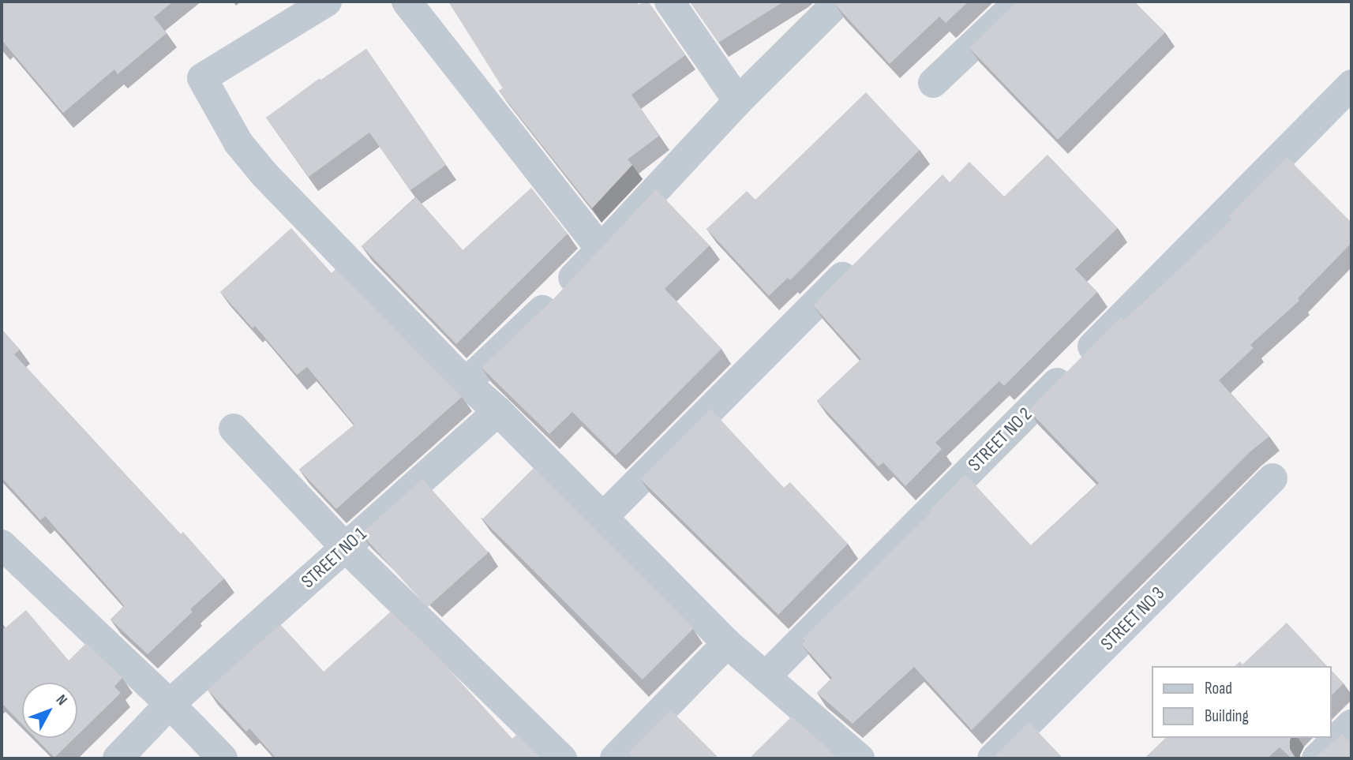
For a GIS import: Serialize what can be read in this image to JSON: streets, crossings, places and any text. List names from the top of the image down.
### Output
{
  "streets": {
    "street": ["STREET NO 2", "STREET NO 1", "STREET NO 3"]
  },
  "legend": ["Road", "Building"],
  "north": "top right"
}
